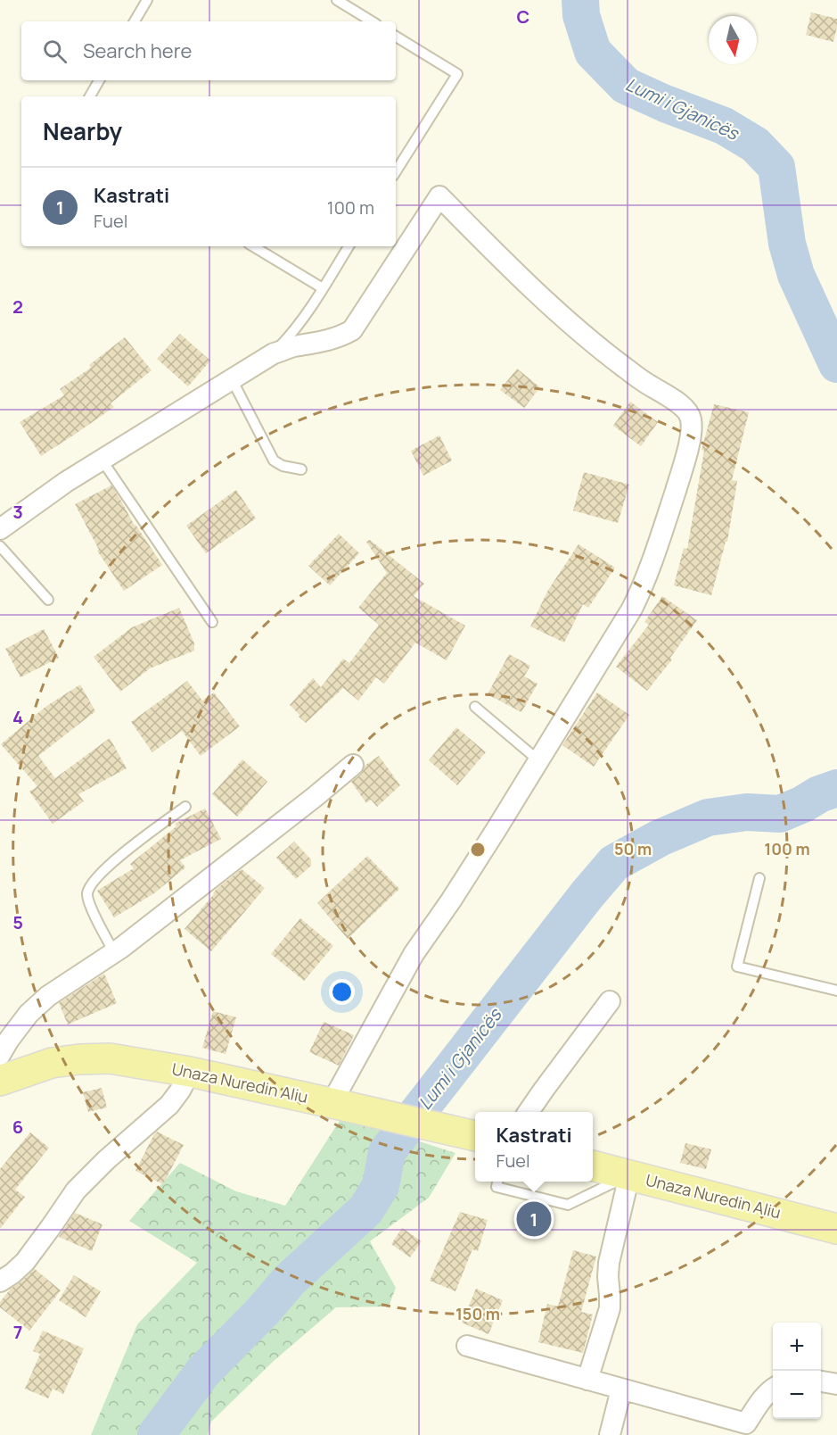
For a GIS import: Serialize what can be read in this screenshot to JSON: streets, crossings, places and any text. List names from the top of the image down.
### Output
{
  "streets": {
    "main road": ["Unaza Nuredin Aliu"]
  },
  "water": ["Lumi i Gjanicës"],
  "north": "bottom",
  "page": {
    "search": "Search here",
    "heading": "Nearby",
    "list": [
      {
        "mark": "1",
        "name": "Kastrati",
        "note": "Fuel",
        "value": "100 m"
      }
    ],
    "popup": ["Kastrati", "Fuel"],
    "pins": "1",
    "map_buttons": ["+", "−"]
  },
  "grid": {
    "columns": ["C"],
    "rows": [
      "2",
      "3",
      "4",
      "5",
      "6",
      "7"
    ]
  },
  "rings": ["50 m", "100 m", "150 m"]
}
